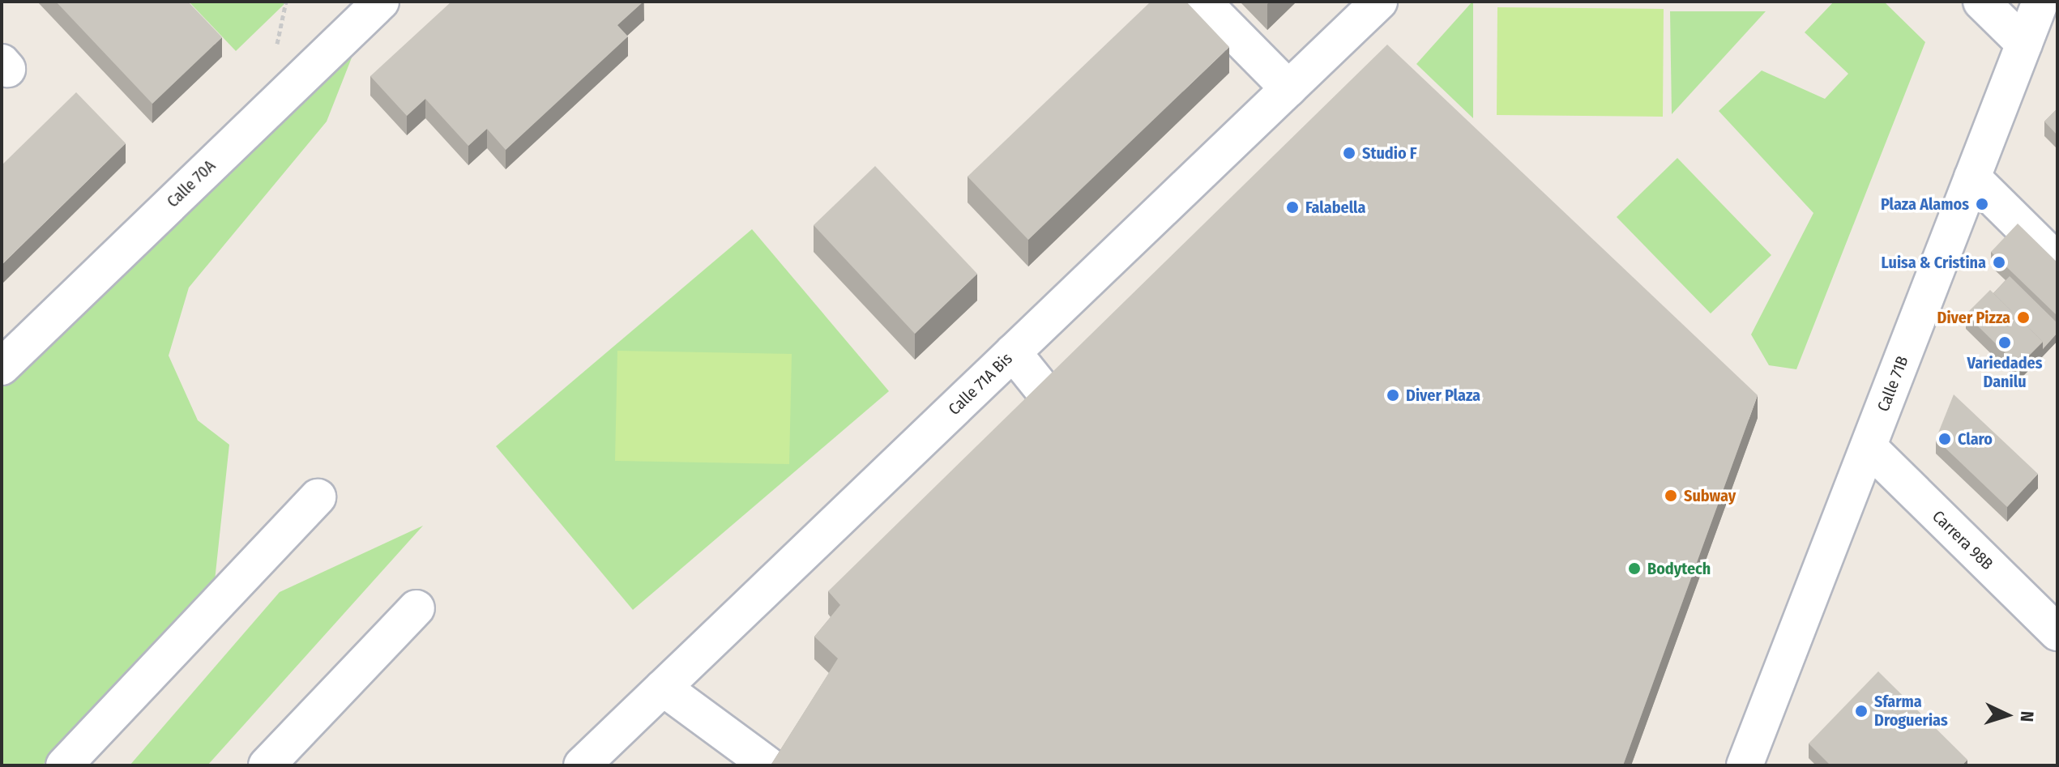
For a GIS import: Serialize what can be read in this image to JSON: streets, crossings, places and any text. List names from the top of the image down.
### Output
{
  "streets": {
    "street": [
      "Calle 70A",
      "Calle 71A Bis",
      "Calle 71B",
      "Carrera 98B"
    ]
  },
  "crossings": [
    ["Calle 71B", "Carrera 98B"]
  ],
  "places": [
    "Studio F",
    "Plaza Alamos",
    "Falabella",
    "Luisa & Cristina",
    "Diver Pizza",
    "Variedades Danilu",
    "Diver Plaza",
    "Claro",
    "Subway",
    "Bodytech",
    "Sfarma Droguerias"
  ],
  "north": "right"
}
